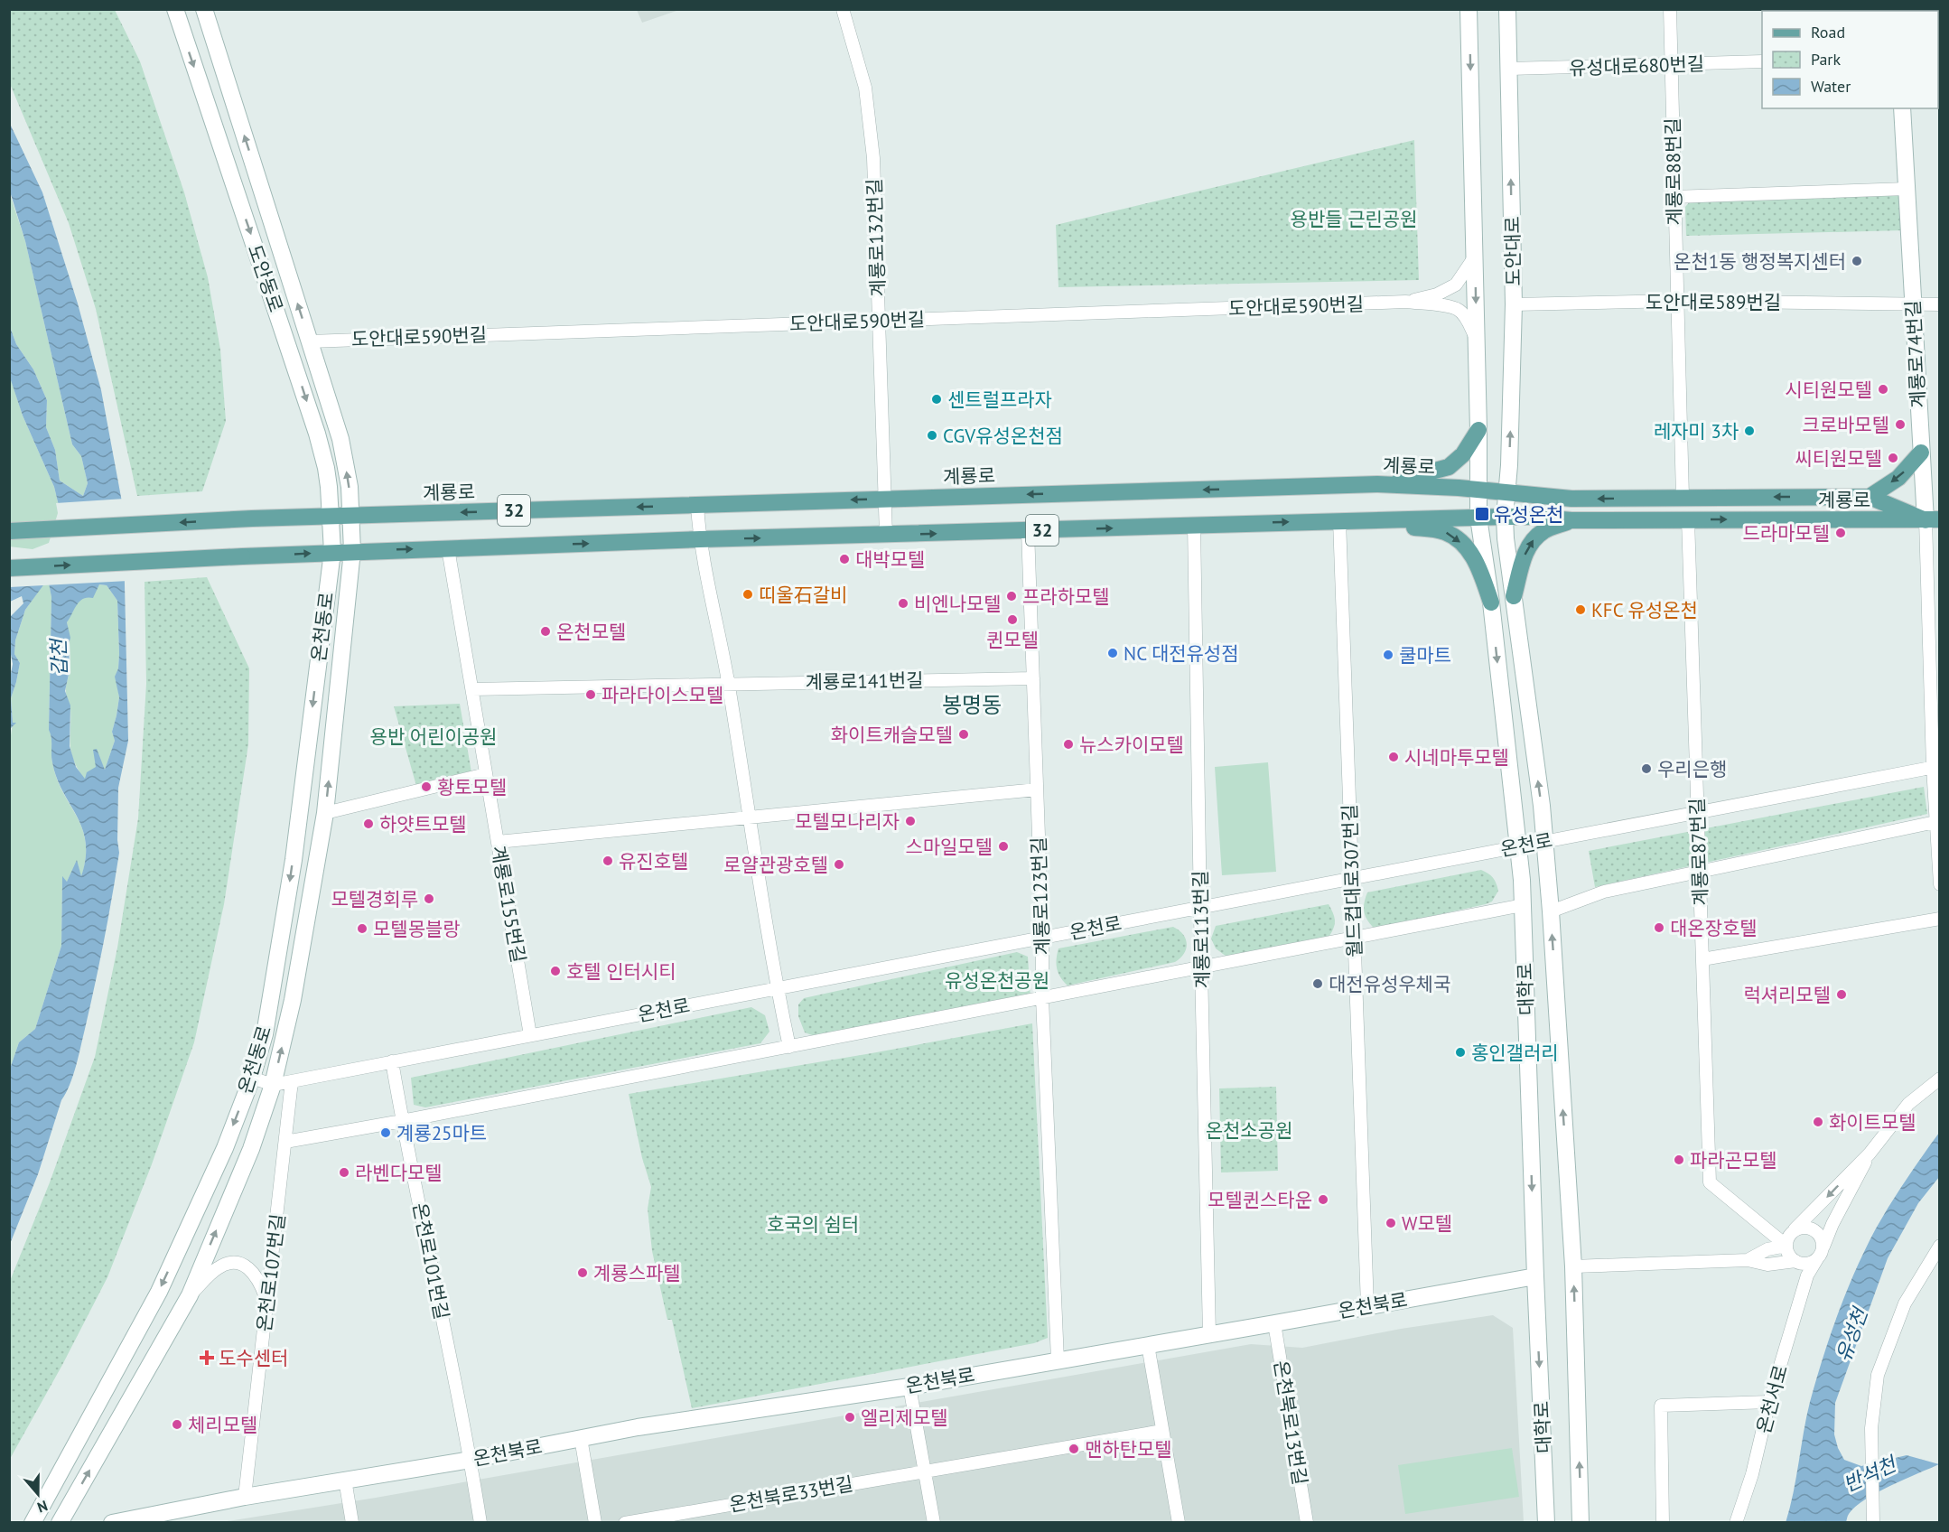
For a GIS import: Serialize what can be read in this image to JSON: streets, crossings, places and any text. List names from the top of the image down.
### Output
{
  "streets": {
    "main road": [
      "도안대로",
      "도안동로",
      "계룡로74번길",
      "계룡로",
      "32",
      "온천동로",
      "대학로",
      "온천북로"
    ],
    "street": [
      "유성대로680번길",
      "계룡로88번길",
      "계룡로132번길",
      "도안대로589번길",
      "도안대로590번길",
      "계룡로141번길",
      "온천로",
      "계룡로87번길",
      "월드컵대로307번길",
      "계룡로123번길",
      "계룡로155번길",
      "계룡로113번길",
      "온천로101번길",
      "온천로107번길",
      "온천서로",
      "온천북로13번길",
      "온천북로33번길"
    ]
  },
  "crossings": [
    ["유성대로680번길", "계룡로88번길"],
    ["유성대로680번길", "도안대로"],
    ["계룡로88번길", "도안대로589번길"],
    ["계룡로88번길", "계룡로"],
    ["계룡로132번길", "도안대로590번길"],
    ["계룡로132번길", "계룡로"],
    ["도안대로", "도안대로589번길"],
    ["도안대로", "계룡로"],
    ["도안대로", "대학로"],
    ["도안동로", "도안대로590번길"],
    ["도안동로", "계룡로"],
    ["도안동로", "온천동로"],
    ["도안대로589번길", "계룡로74번길"],
    ["계룡로74번길", "계룡로"],
    ["계룡로", "온천동로"],
    ["계룡로", "계룡로87번길"],
    ["계룡로", "월드컵대로307번길"],
    ["계룡로", "계룡로123번길"],
    ["계룡로", "계룡로155번길"],
    ["계룡로", "계룡로113번길"],
    ["계룡로", "대학로"],
    ["온천동로", "온천로"],
    ["계룡로141번길", "계룡로123번길"],
    ["계룡로141번길", "계룡로155번길"],
    ["온천로", "계룡로87번길"],
    ["온천로", "월드컵대로307번길"],
    ["온천로", "계룡로123번길"],
    ["온천로", "계룡로155번길"],
    ["온천로", "계룡로113번길"],
    ["온천로", "대학로"],
    ["온천로", "온천로101번길"],
    ["온천로", "온천로107번길"],
    ["계룡로87번길", "온천서로"],
    ["월드컵대로307번길", "온천북로"],
    ["계룡로123번길", "온천북로"],
    ["계룡로113번길", "온천북로"],
    ["대학로", "온천북로"],
    ["온천로101번길", "온천북로"],
    ["온천로107번길", "온천북로"],
    ["온천북로", "온천북로13번길"]
  ],
  "districts": ["봉명동"],
  "water": ["갑천", "유성천", "반석천"],
  "parks": [
    "용반들 근린공원",
    "용반 어린이공원",
    "유성온천공원",
    "온천소공원",
    "호국의 쉼터"
  ],
  "places": {
    "other": [
      "온천1동 행정복지센터",
      "시티원모텔",
      "센트럴프라자",
      "크로바모텔",
      "레자미 3차",
      "CGV유성온천점",
      "씨티원모텔",
      "드라마모텔",
      "대박모텔",
      "띠울石갈비",
      "프라하모텔",
      "비엔나모텔",
      "KFC 유성온천",
      "퀸모텔",
      "온천모텔",
      "NC 대전유성점",
      "쿨마트",
      "파라다이스모텔",
      "화이트캐슬모텔",
      "뉴스카이모텔",
      "시네마투모텔",
      "우리은행",
      "황토모텔",
      "모텔모나리자",
      "하얏트모텔",
      "스마일모텔",
      "유진호텔",
      "로얄관광호텔",
      "모텔경회루",
      "대온장호텔",
      "모텔몽블랑",
      "호텔 인터시티",
      "대전유성우체국",
      "럭셔리모텔",
      "홍인갤러리",
      "화이트모텔",
      "계룡25마트",
      "파라곤모텔",
      "라벤다모텔",
      "모텔퀸스타운",
      "W모텔",
      "계룡스파텔",
      "엘리제모텔",
      "체리모텔",
      "맨하탄모텔"
    ],
    "transit": ["유성온천"],
    "health": ["도수센터"]
  },
  "legend": ["Road", "Park", "Water"],
  "north": "bottom"
}
